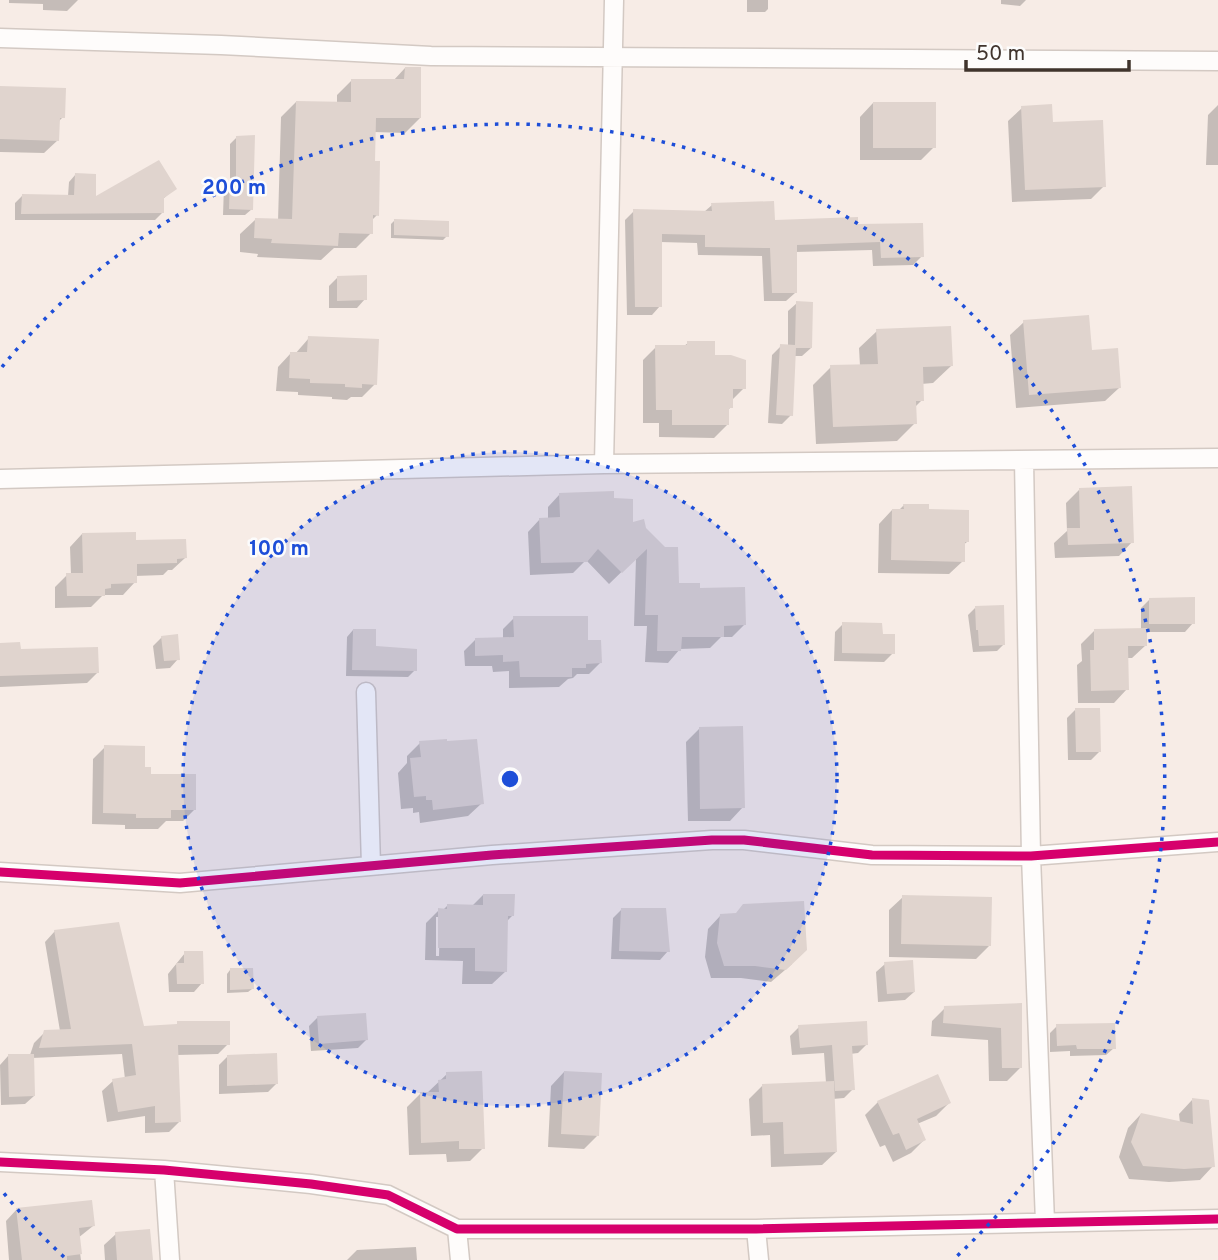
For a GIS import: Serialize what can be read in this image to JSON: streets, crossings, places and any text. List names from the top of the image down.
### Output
{
  "scale_bar": "50 m",
  "rings": ["200 m", "100 m"]
}
